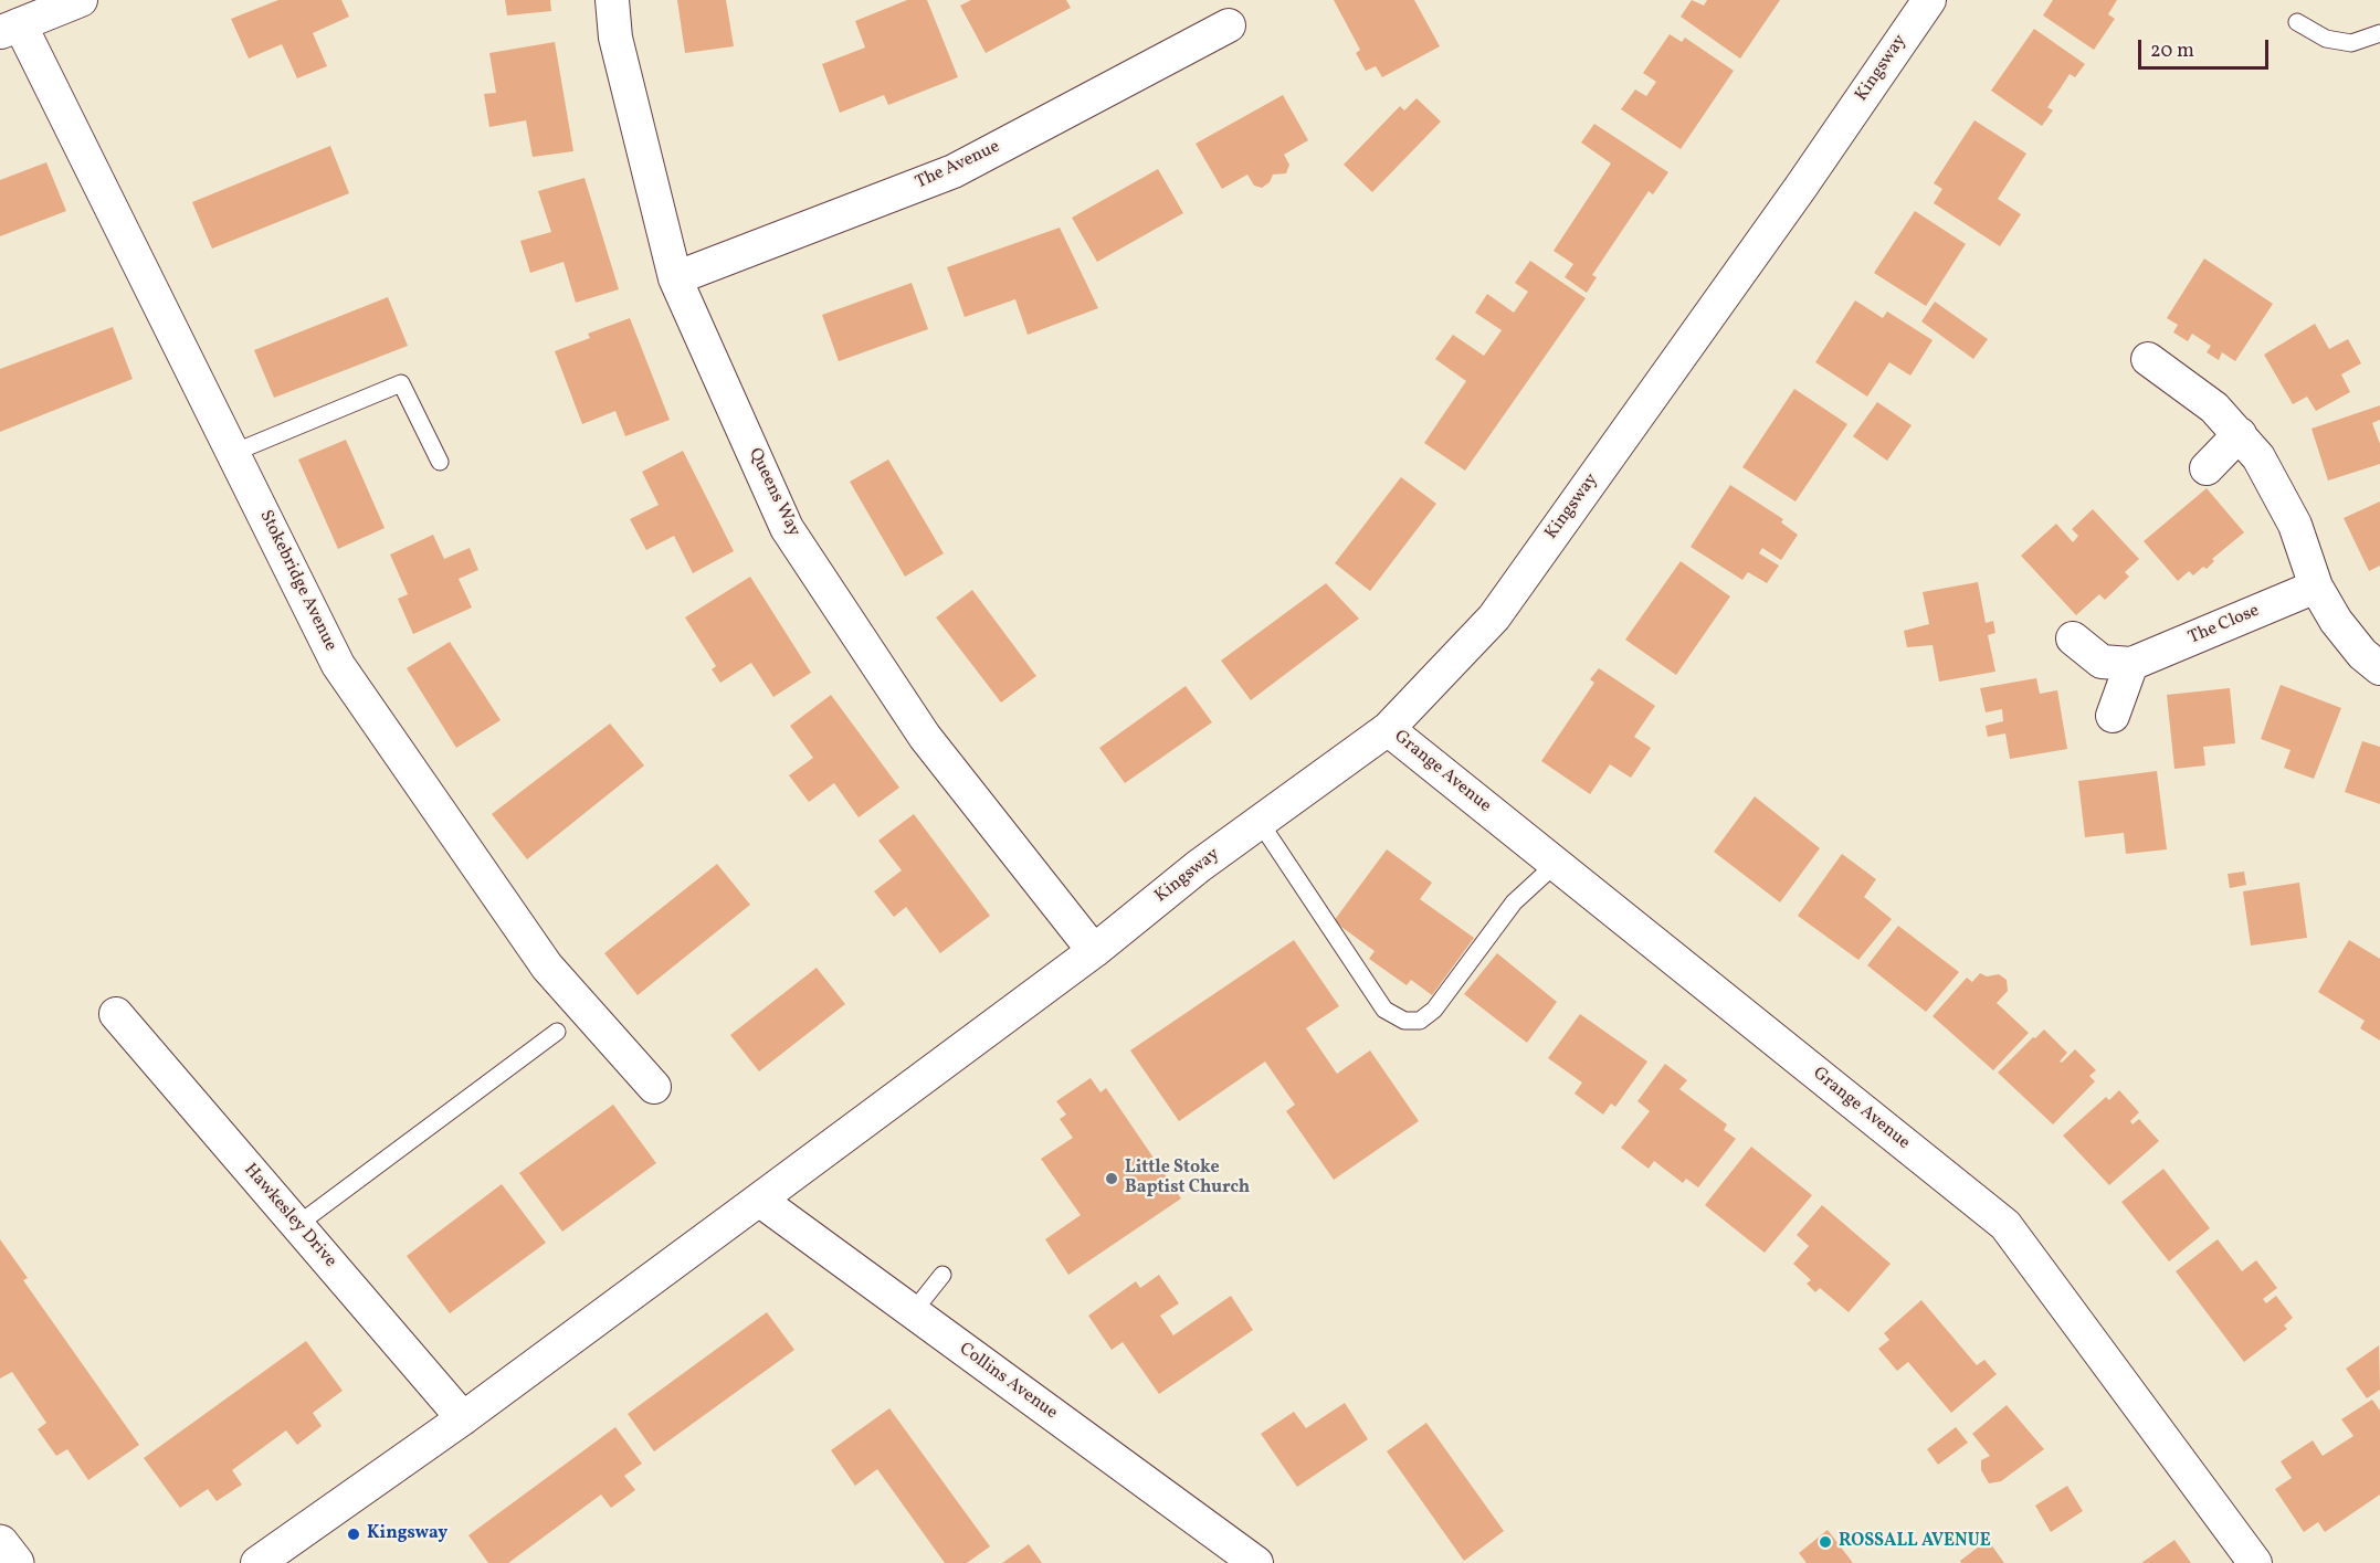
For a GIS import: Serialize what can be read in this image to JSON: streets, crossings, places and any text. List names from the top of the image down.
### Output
{
  "streets": {
    "street": [
      "Kingsway",
      "The Avenue",
      "Queens Way",
      "Stokebridge Avenue",
      "The Close",
      "Grange Avenue",
      "Hawkesley Drive",
      "Collins Avenue"
    ]
  },
  "crossings": [
    ["Kingsway", "Queens Way"],
    ["Kingsway", "Grange Avenue"],
    ["Kingsway", "Hawkesley Drive"],
    ["Kingsway", "Collins Avenue"],
    ["The Avenue", "Queens Way"]
  ],
  "places": ["Little Stoke Baptist Church", "Kingsway", "ROSSALL AVENUE"],
  "scale_bar": "20 m"
}
